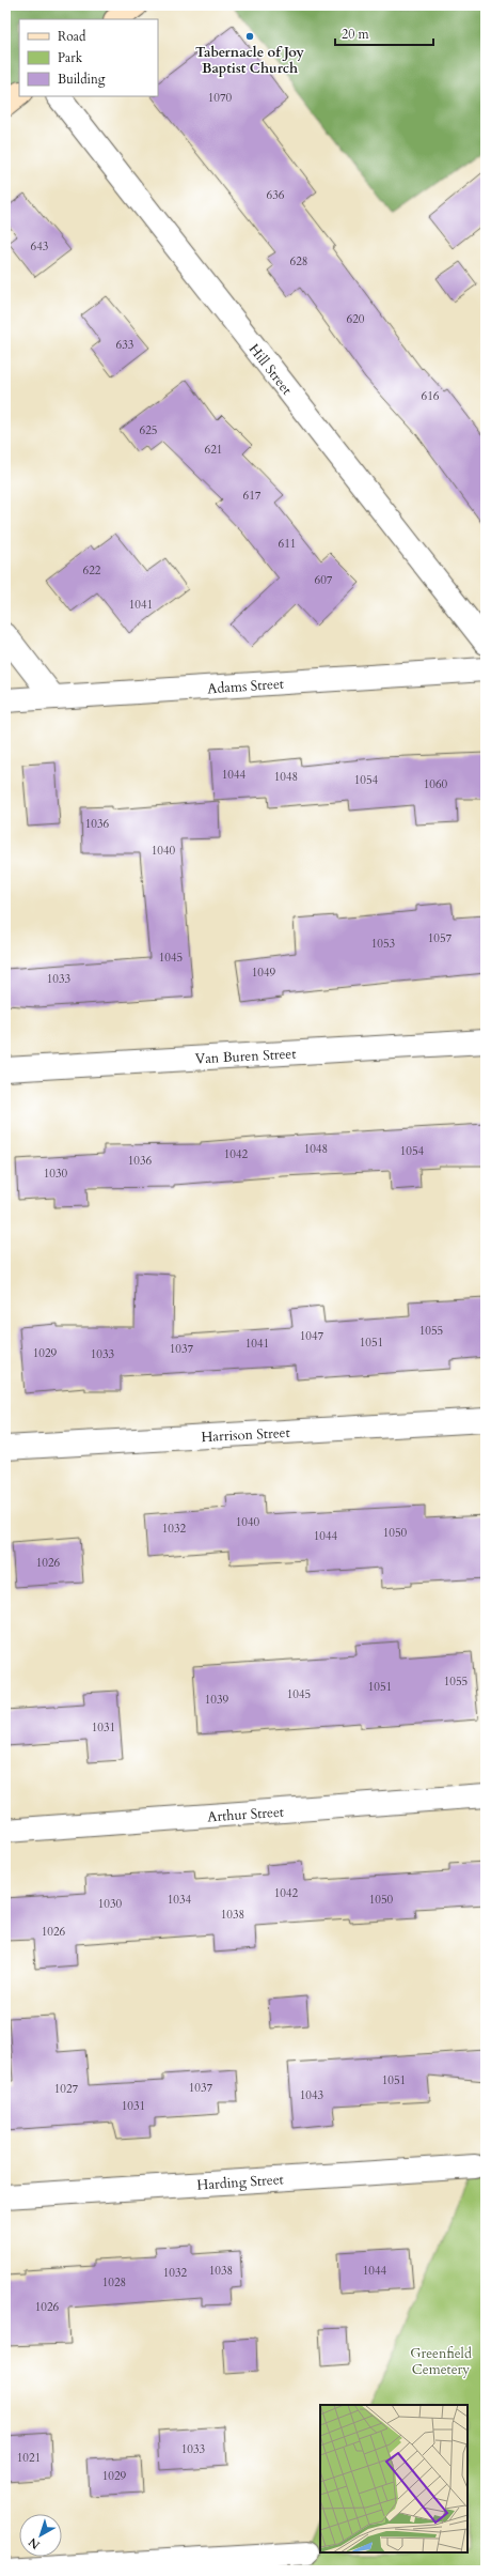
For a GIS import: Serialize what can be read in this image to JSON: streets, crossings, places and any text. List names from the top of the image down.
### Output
{
  "streets": {
    "street": [
      "Hill Street",
      "Adams Street",
      "Van Buren Street",
      "Harrison Street",
      "Arthur Street",
      "Harding Street"
    ]
  },
  "parks": ["Greenfield Cemetery"],
  "places": ["Tabernacle of Joy Baptist Church"],
  "house_numbers": [
    "1070",
    "636",
    "643",
    "628",
    "620",
    "633",
    "616",
    "625",
    "621",
    "617",
    "611",
    "622",
    "607",
    "1041",
    "1044",
    "1048",
    "1054",
    "1060",
    "1036",
    "1040",
    "1057",
    "1053",
    "1045",
    "1049",
    "1033",
    "1048",
    "1054",
    "1042",
    "1036",
    "1030",
    "1055",
    "1047",
    "1051",
    "1041",
    "1037",
    "1029",
    "1033",
    "1040",
    "1032",
    "1050",
    "1044",
    "1026",
    "1055",
    "1051",
    "1045",
    "1039",
    "1031",
    "1042",
    "1034",
    "1050",
    "1030",
    "1038",
    "1026",
    "1051",
    "1037",
    "1027",
    "1043",
    "1031",
    "1038",
    "1044",
    "1032",
    "1028",
    "1026",
    "1033",
    "1021",
    "1029"
  ],
  "legend": ["Road", "Park", "Building"],
  "scale_bar": "20 m",
  "north": "bottom left"
}
